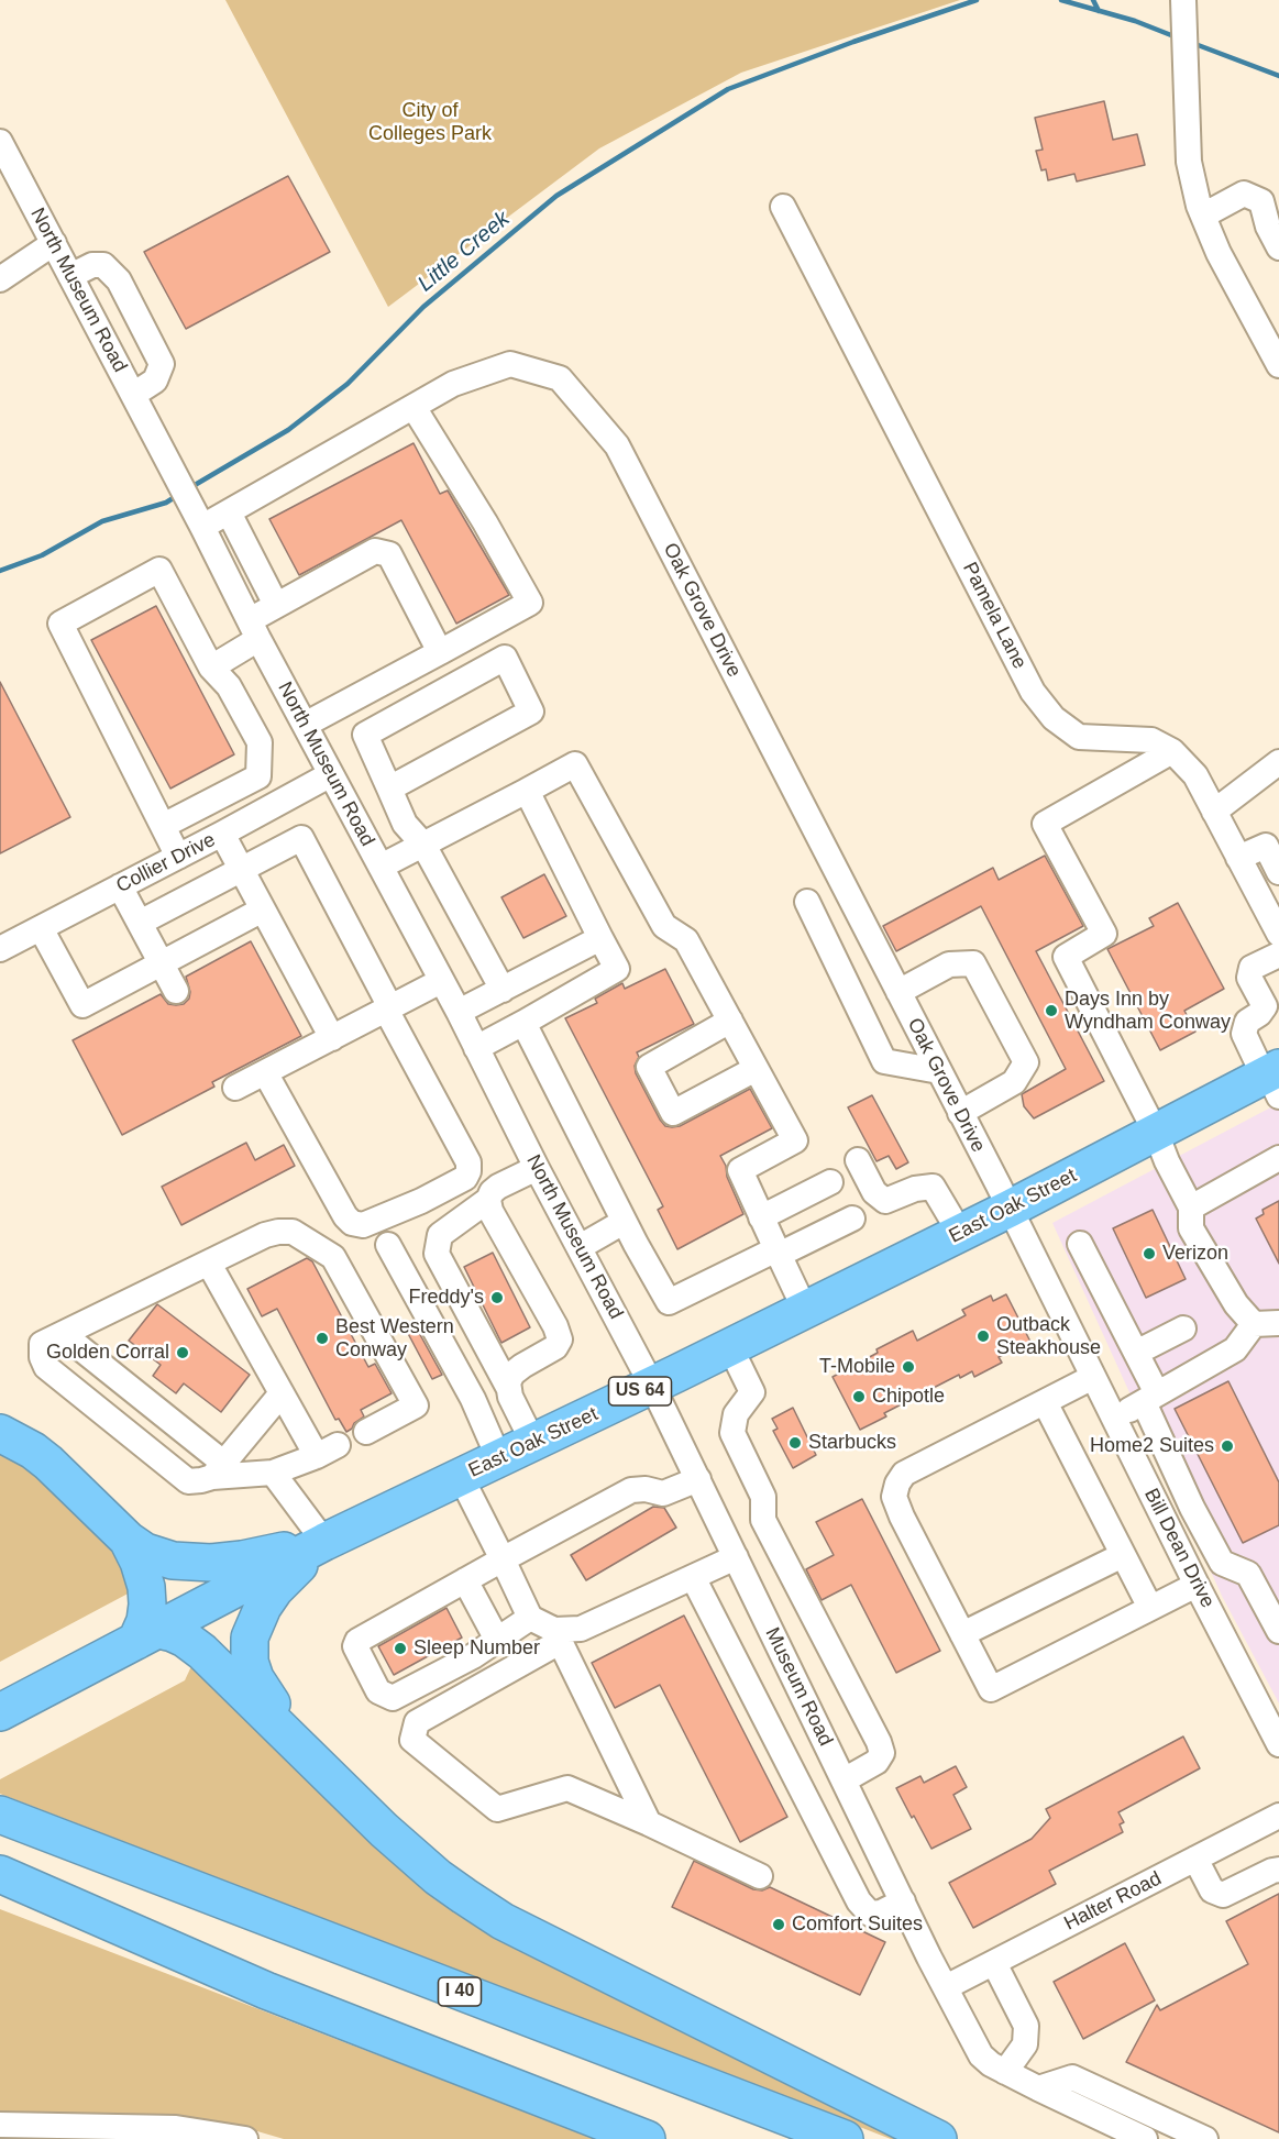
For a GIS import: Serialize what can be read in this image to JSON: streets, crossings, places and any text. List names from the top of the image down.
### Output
{
  "streets": {
    "highway": ["East Oak Street", "US 64", "I 40"],
    "street": [
      "North Museum Road",
      "Oak Grove Drive",
      "Pamela Lane",
      "Collier Drive",
      "Bill Dean Drive",
      "Museum Road",
      "Halter Road"
    ]
  },
  "crossings": [
    ["North Museum Road", "Oak Grove Drive"],
    ["North Museum Road", "Collier Drive"],
    ["North Museum Road", "East Oak Street"],
    ["North Museum Road", "Museum Road"],
    ["Oak Grove Drive", "East Oak Street"],
    ["Oak Grove Drive", "Bill Dean Drive"],
    ["East Oak Street", "Bill Dean Drive"],
    ["East Oak Street", "Museum Road"],
    ["Museum Road", "Halter Road"]
  ],
  "water": ["Little Creek"],
  "parks": ["City of Colleges Park"],
  "places": [
    "Days Inn by Wyndham Conway",
    "Verizon",
    "Freddy's",
    "Outback Steakhouse",
    "Best Western Conway",
    "Golden Corral",
    "T-Mobile",
    "Chipotle",
    "Starbucks",
    "Home2 Suites",
    "Sleep Number",
    "Comfort Suites"
  ]
}
